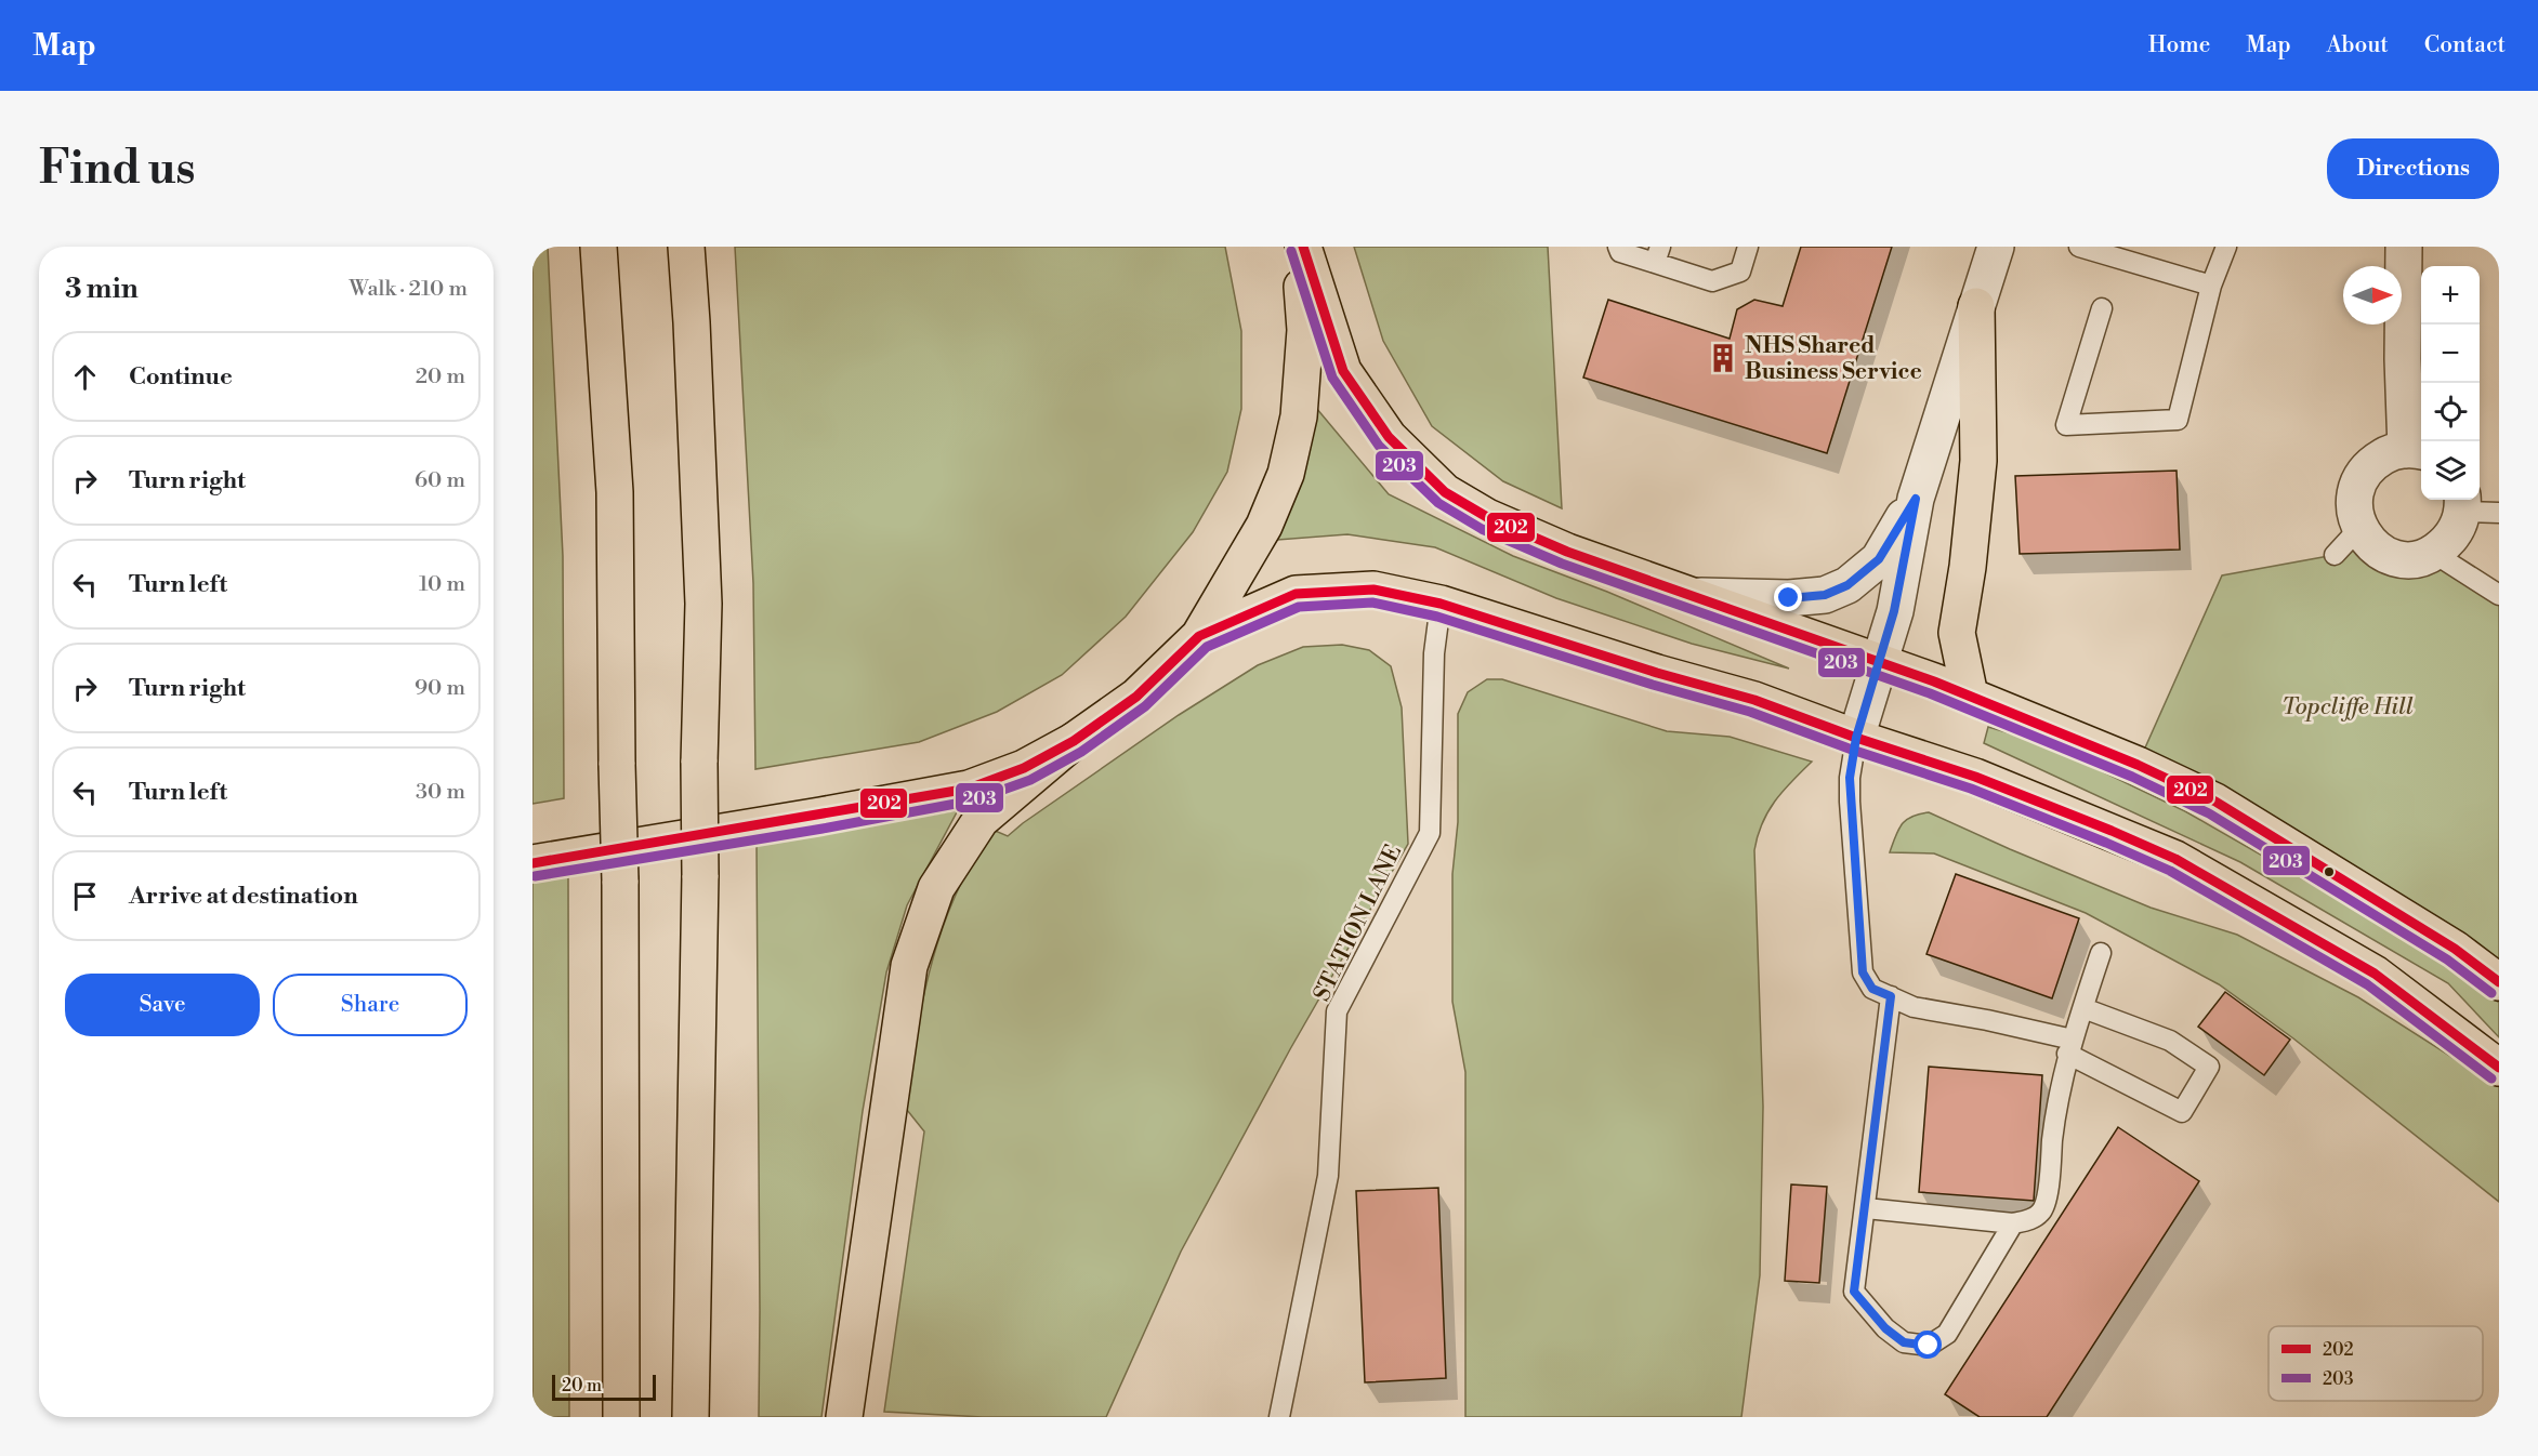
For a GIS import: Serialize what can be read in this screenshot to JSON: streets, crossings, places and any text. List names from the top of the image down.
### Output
{
  "streets": {
    "lane": ["STATION LANE"]
  },
  "parks": ["Topcliffe Hill"],
  "places": {
    "building": ["NHS Shared Business Service"]
  },
  "lines": ["transit line 202", "transit line 203"],
  "legend": ["202", "203"],
  "scale_bar": "20 m",
  "north": "right",
  "page": {
    "header": "Map",
    "nav": [
      "Home",
      "Map",
      "About",
      "Contact"
    ],
    "buttons": [
      "Directions",
      ["Save", "Share"]
    ],
    "title": "Find us",
    "heading": ["3 min", "Walk · 210 m"],
    "map_buttons": ["+", "−"],
    "list": [
      ["Continue", "20 m"],
      ["Turn right", "60 m"],
      ["Turn left", "10 m"],
      ["Turn right", "90 m"],
      ["Turn left", "30 m"],
      "Arrive at destination"
    ],
    "scale": "20 m"
  }
}
